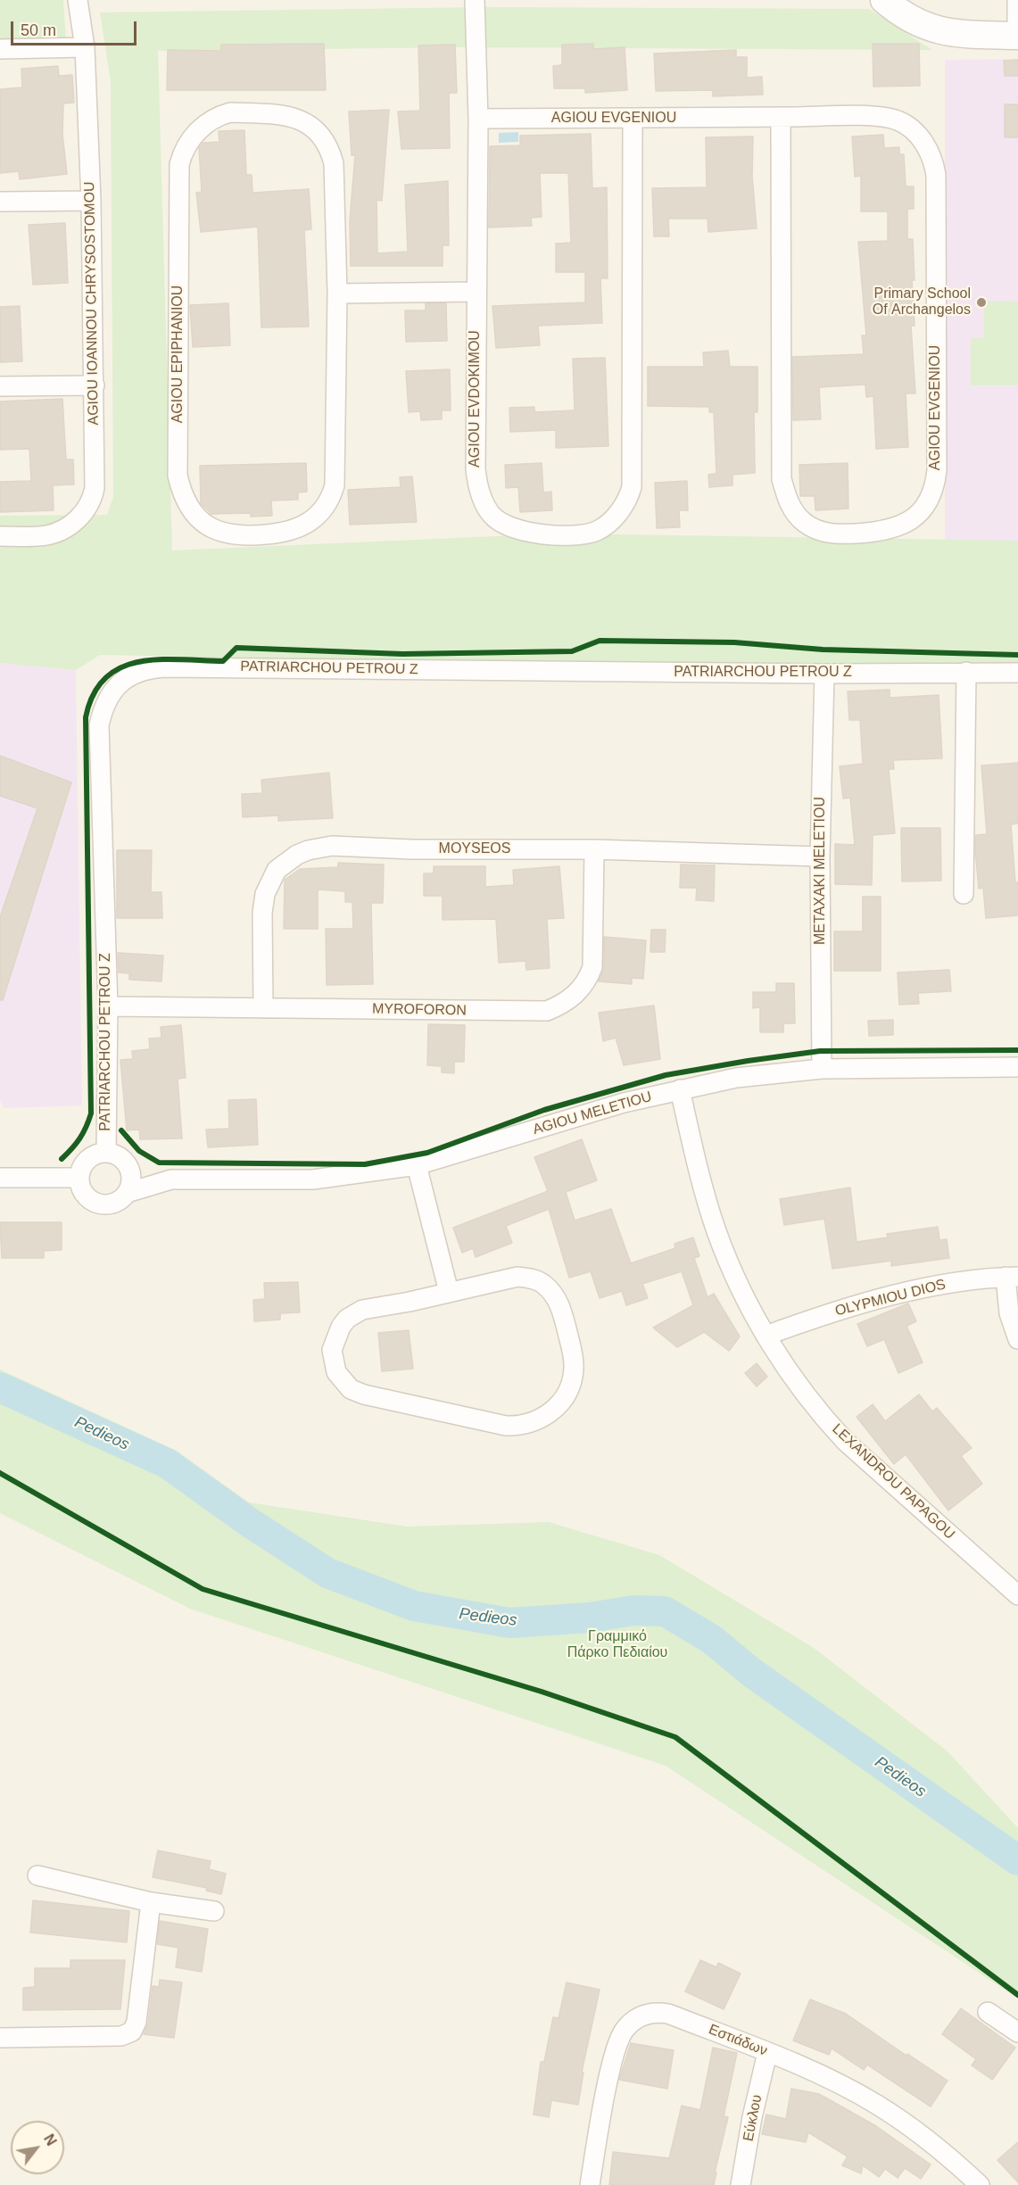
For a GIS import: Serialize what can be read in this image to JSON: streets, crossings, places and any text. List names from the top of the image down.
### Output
{
  "streets": {
    "street": [
      "AGIOU EVGENIOU",
      "AGIOU IOANNOU CHRYSOSTOMOU",
      "AGIOU EPIPHANIOU",
      "AGIOU EVDOKIMOU",
      "PATRIARCHOU PETROU Z",
      "MOYSEOS",
      "METAXAKI MELETIOU",
      "MYROFORON",
      "AGIOU MELETIOU",
      "OLYPMIOU DIOS",
      "LEXANDROU PAPAGOU",
      "Εστιάδων",
      "Εύκλου"
    ]
  },
  "crossings": [
    ["AGIOU EVGENIOU", "AGIOU EVDOKIMOU"],
    ["PATRIARCHOU PETROU Z", "METAXAKI MELETIOU"],
    ["PATRIARCHOU PETROU Z", "MYROFORON"],
    ["PATRIARCHOU PETROU Z", "AGIOU MELETIOU"],
    ["MOYSEOS", "METAXAKI MELETIOU"],
    ["MOYSEOS", "MYROFORON"],
    ["METAXAKI MELETIOU", "AGIOU MELETIOU"],
    ["AGIOU MELETIOU", "LEXANDROU PAPAGOU"],
    ["OLYPMIOU DIOS", "LEXANDROU PAPAGOU"],
    ["Εστιάδων", "Εύκλου"]
  ],
  "water": ["Pedieos"],
  "parks": ["Γραμμικό Πάρκο Πεδιαίου"],
  "places": ["Primary School Of Archangelos"],
  "scale_bar": "50 m",
  "north": "top right"
}
